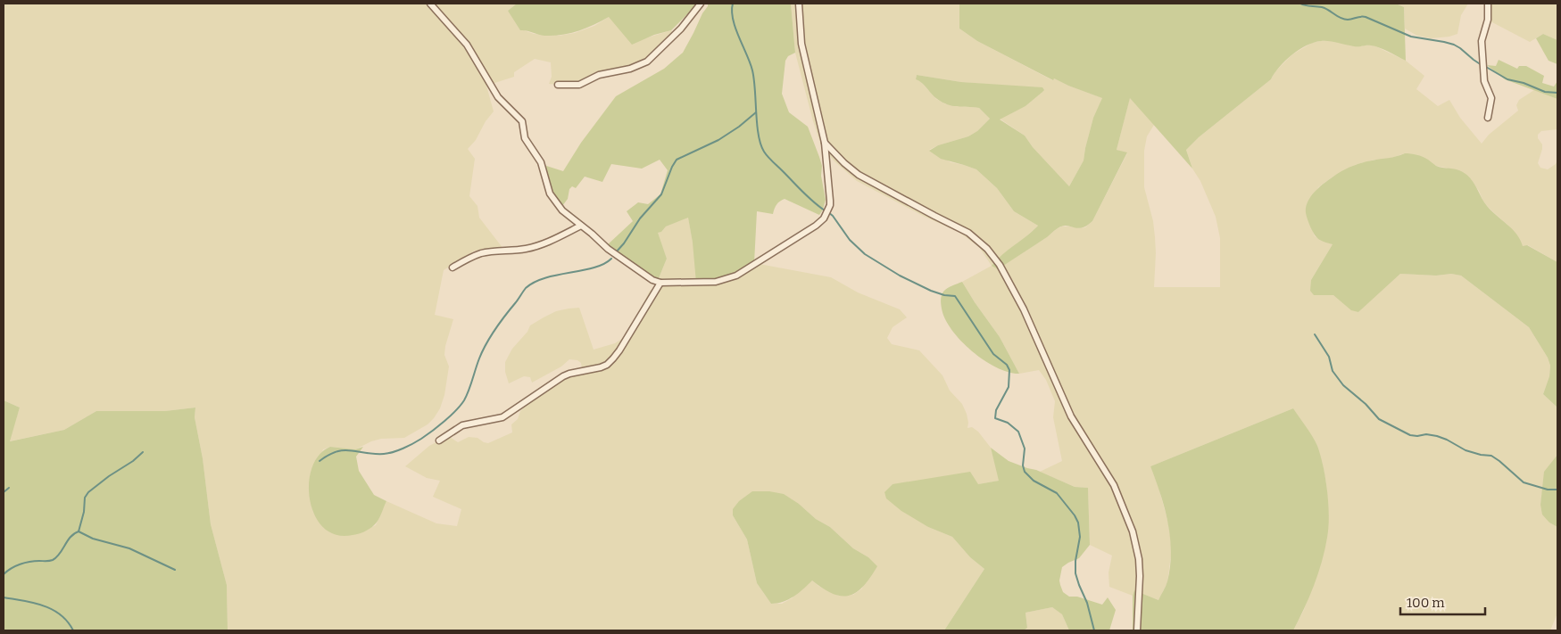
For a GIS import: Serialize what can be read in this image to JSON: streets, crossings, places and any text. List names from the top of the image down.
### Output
{
  "scale_bar": "100 m"
}
